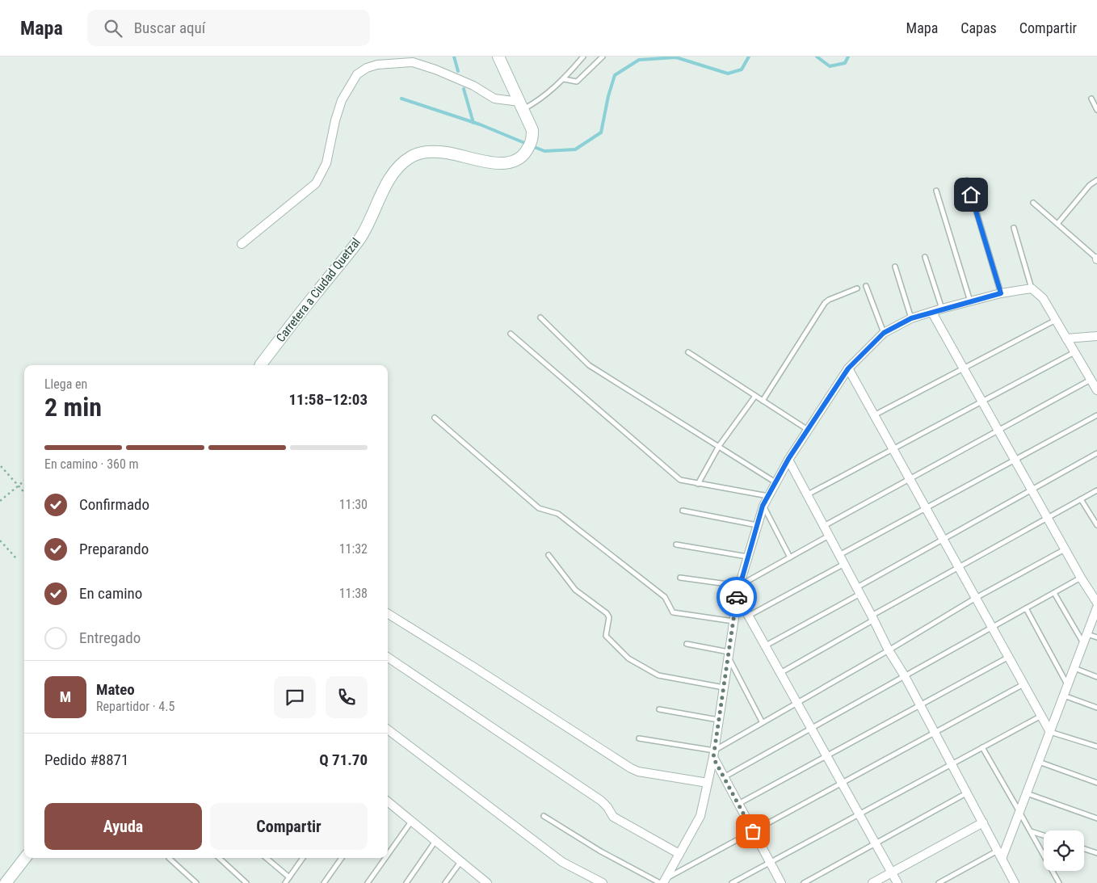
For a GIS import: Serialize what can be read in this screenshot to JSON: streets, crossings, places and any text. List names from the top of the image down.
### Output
{
  "streets": {
    "main road": ["Carretera a Ciudad Quetzal"]
  },
  "page": {
    "header": "Mapa",
    "search": "Buscar aquí",
    "nav": ["Mapa", "Capas", "Compartir"],
    "heading": ["2 min", "Llega en", "11:58–12:03"],
    "panel": [
      "Mateo",
      "Repartidor · 4.5",
      "Pedido #8871",
      "Q 71.70"
    ],
    "bar": "En camino · 360 m",
    "list": [
      ["Confirmado", "11:30"],
      ["Preparando", "11:32"],
      ["En camino", "11:38"],
      "Entregado"
    ],
    "round": "M",
    "buttons": ["Ayuda", "Compartir"]
  }
}
